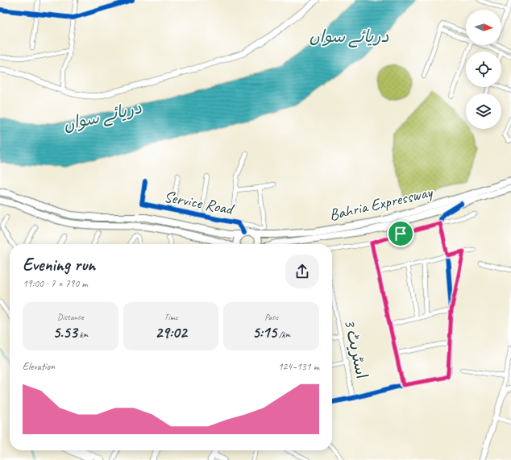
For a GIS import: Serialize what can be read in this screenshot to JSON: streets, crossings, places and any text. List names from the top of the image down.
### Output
{
  "streets": {
    "main road": ["Bahria Expressway"],
    "street": ["Service Road", "اسٹریٹ 3"]
  },
  "crossings": [
    ["Service Road", "Bahria Expressway"]
  ],
  "water": ["دریائے سواں"],
  "north": "right",
  "page": {
    "heading": ["Evening run", "19:00 · 7 × 790 m"],
    "stats": [
      ["Distance", "5.53 km"],
      ["Time", "29:02"],
      ["Pace", "5:15 /km"]
    ],
    "chart": ["Elevation", "124–131 m"]
  }
}
